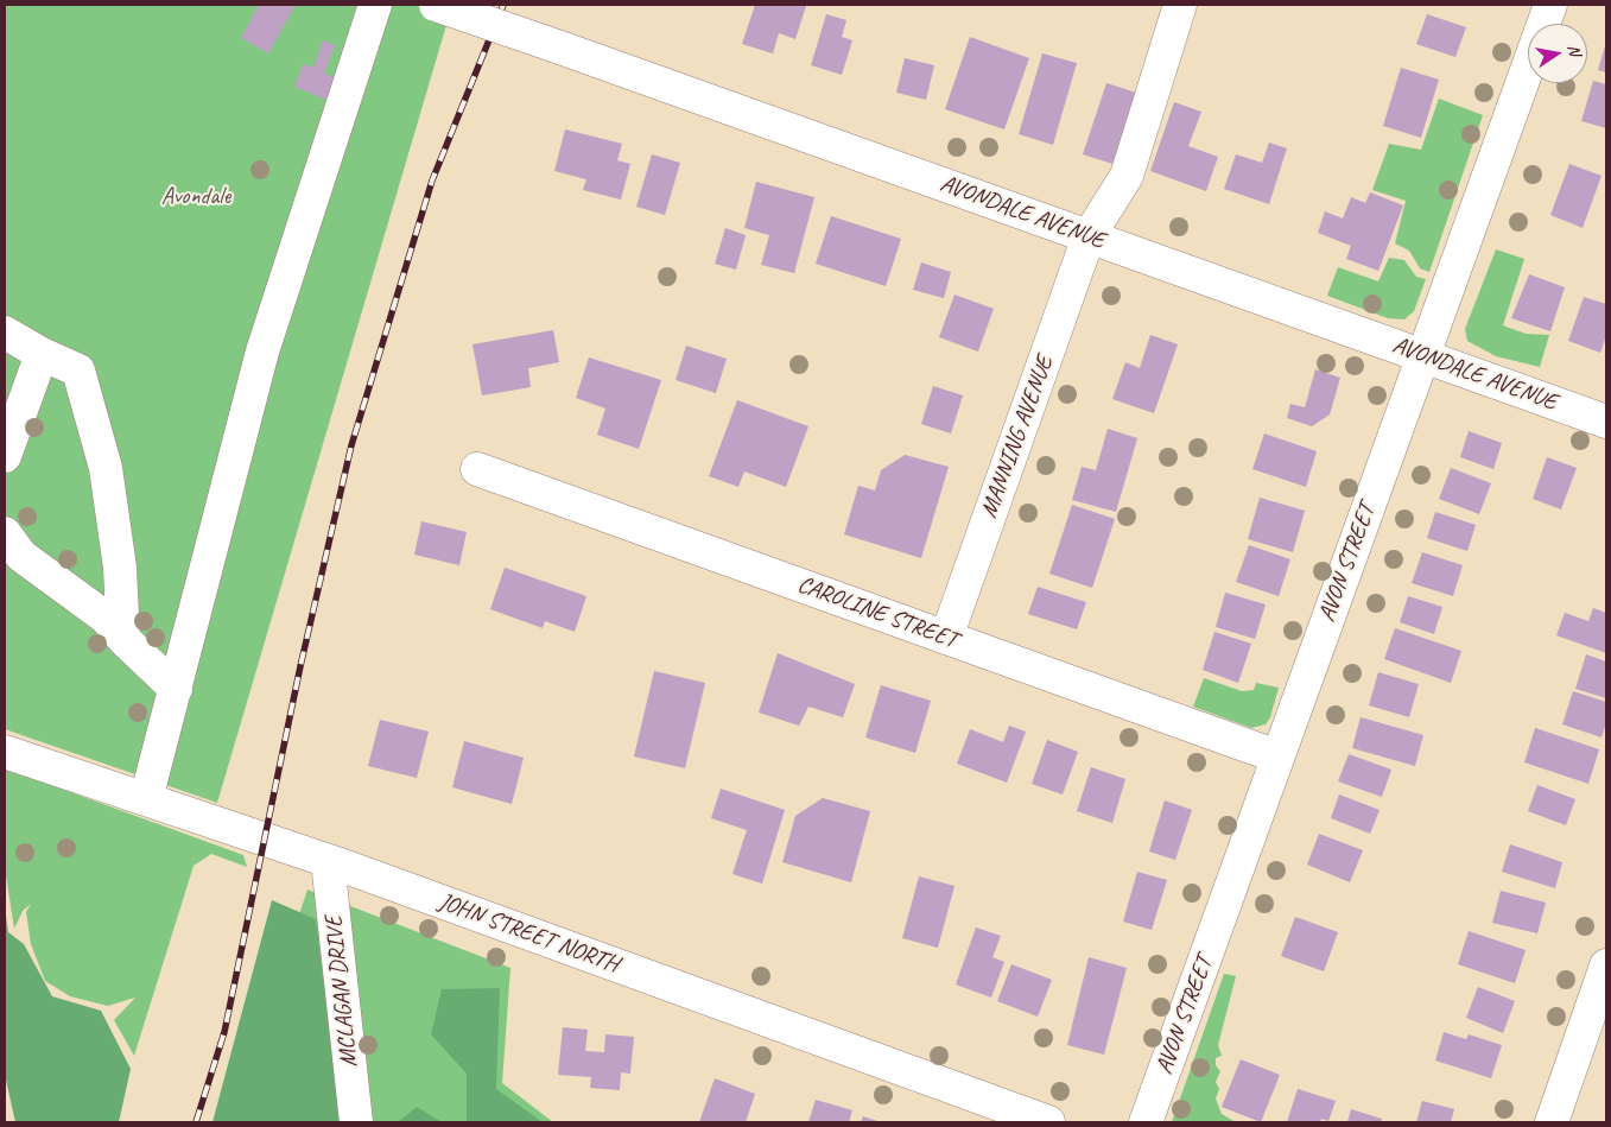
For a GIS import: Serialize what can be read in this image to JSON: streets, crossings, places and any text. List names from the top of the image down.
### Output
{
  "streets": {
    "street": [
      "AVONDALE AVENUE",
      "MANNING AVENUE",
      "AVON STREET",
      "CAROLINE STREET",
      "JOHN STREET NORTH",
      "MCLAGAN DRIVE"
    ]
  },
  "crossings": [
    ["AVONDALE AVENUE", "MANNING AVENUE"],
    ["AVONDALE AVENUE", "AVON STREET"],
    ["MANNING AVENUE", "CAROLINE STREET"],
    ["AVON STREET", "CAROLINE STREET"],
    ["JOHN STREET NORTH", "MCLAGAN DRIVE"]
  ],
  "parks": ["Avondale"],
  "north": "right"
}
